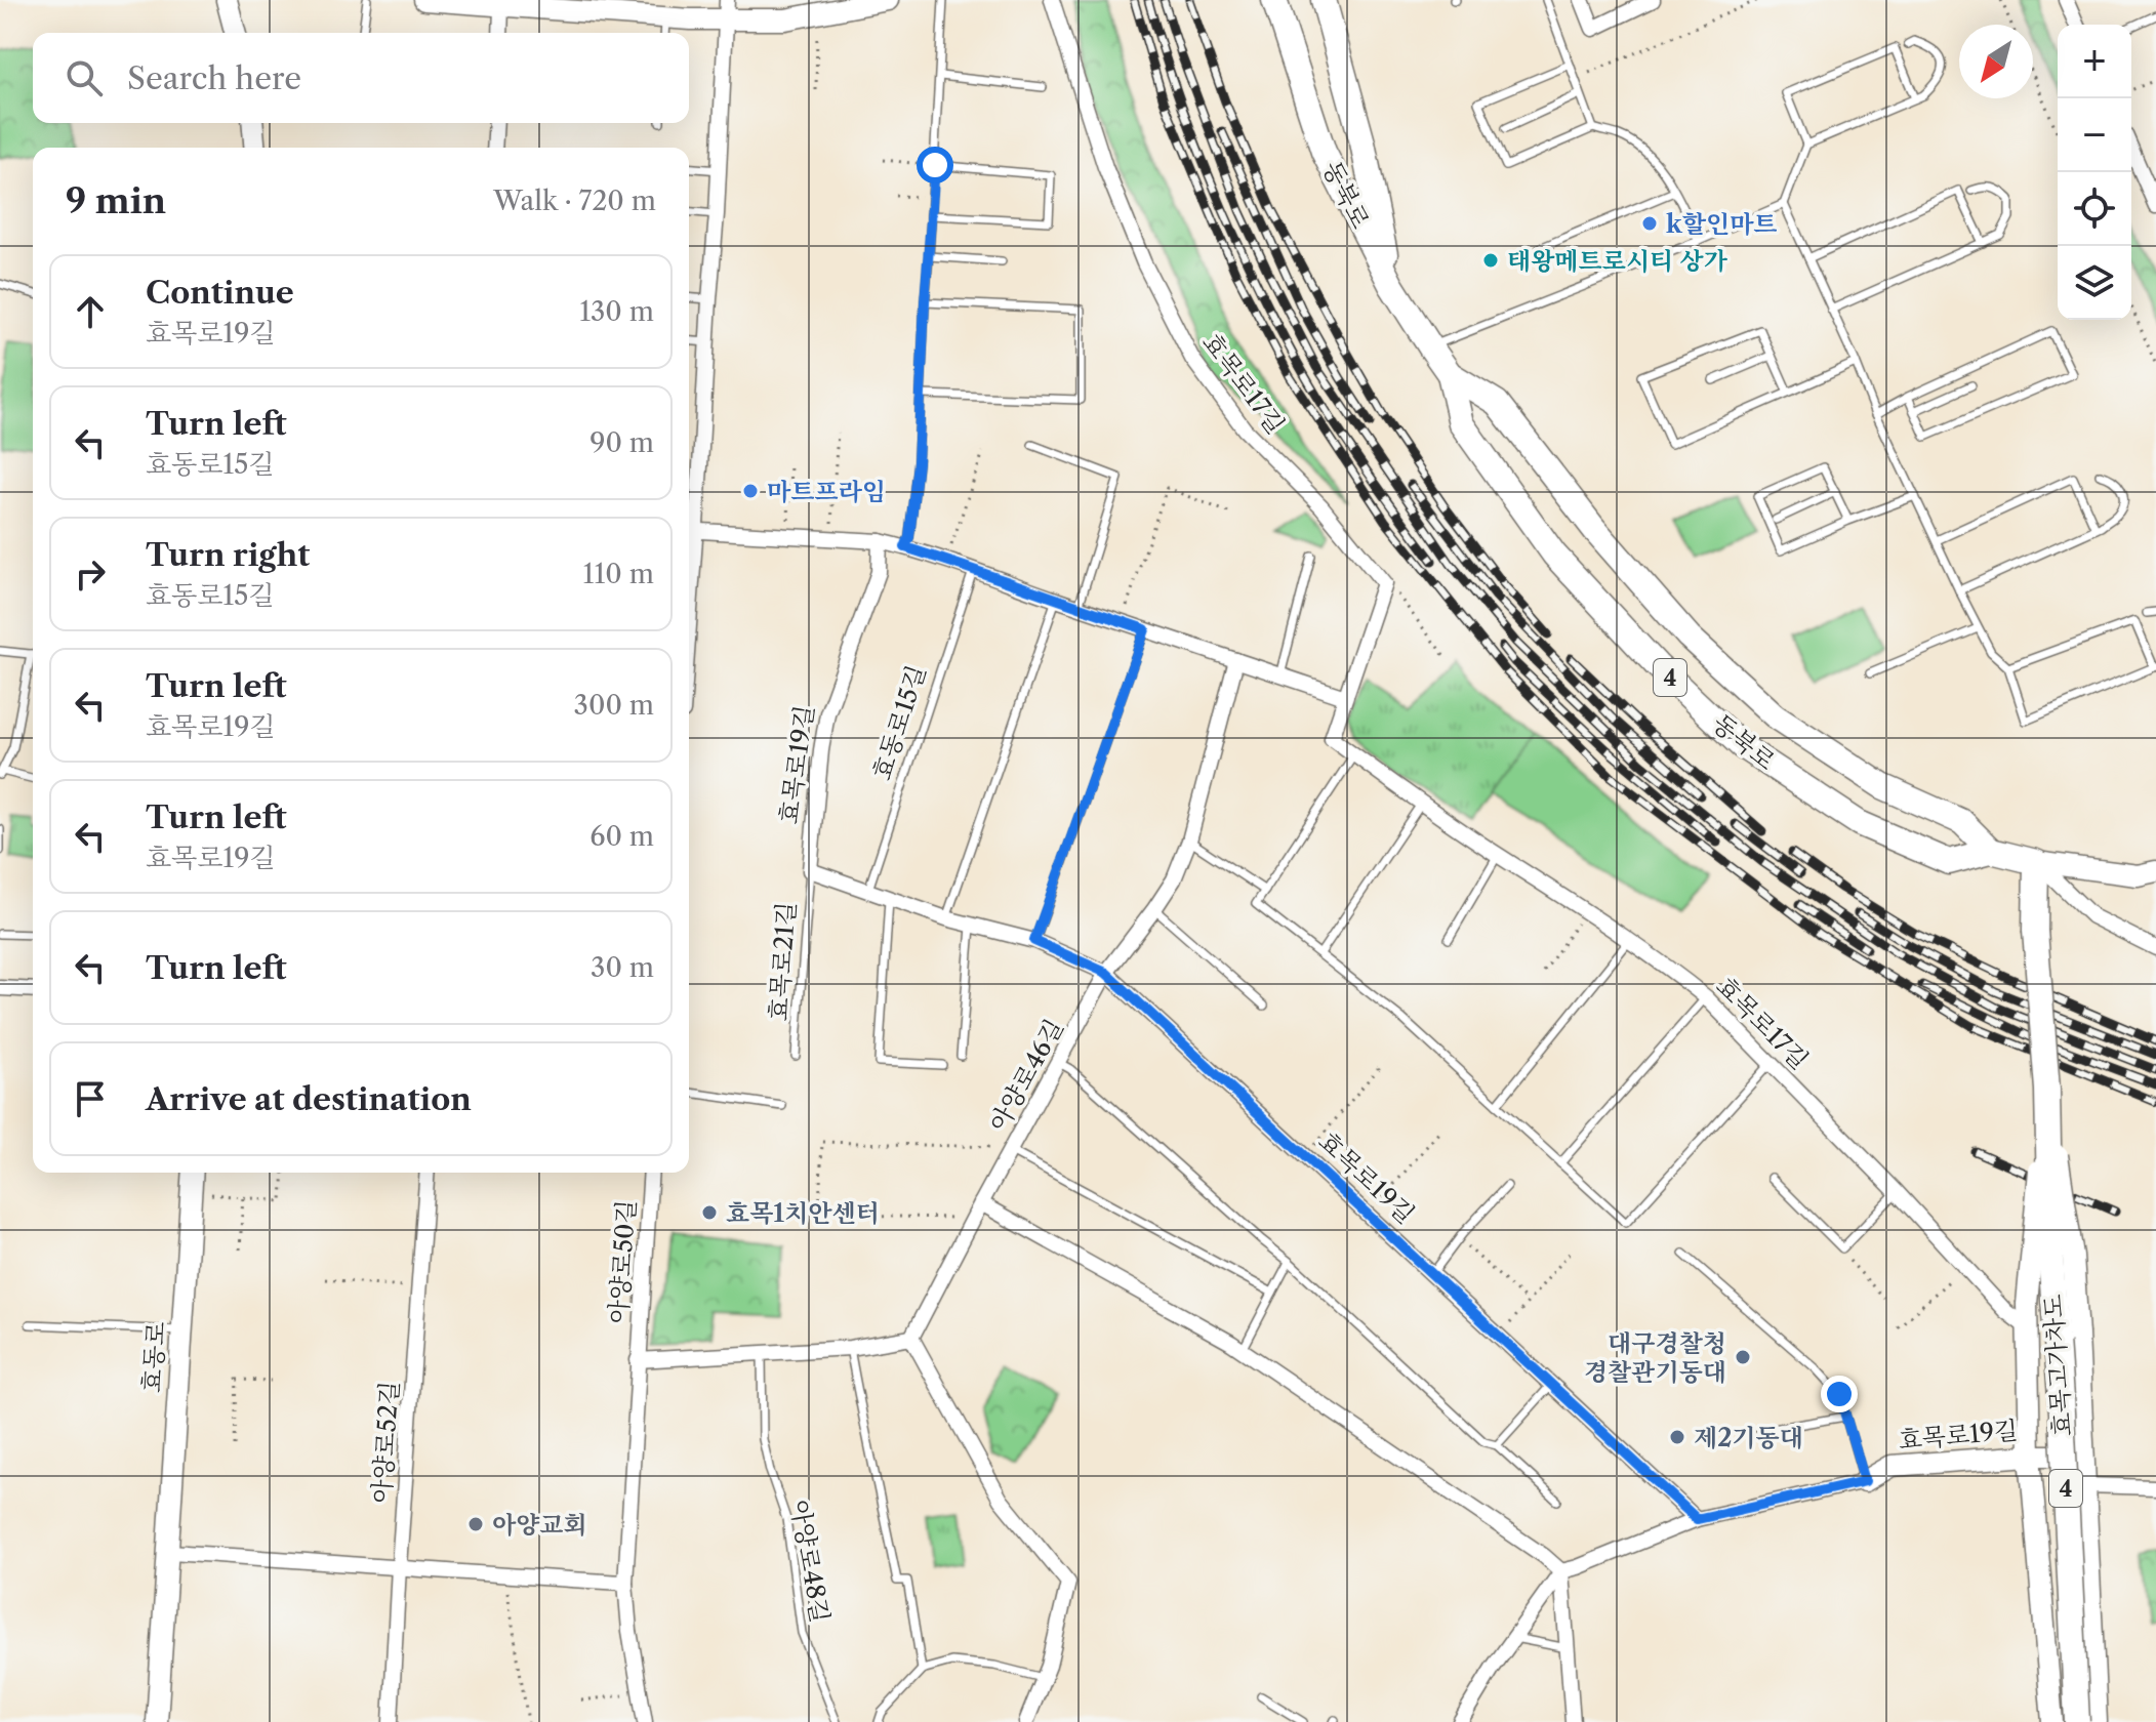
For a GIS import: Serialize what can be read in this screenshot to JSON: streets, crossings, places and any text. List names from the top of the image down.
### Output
{
  "streets": {
    "main road": [
      "동북로",
      "4",
      "효목로19길",
      "효동로",
      "효목고가차도"
    ],
    "street": [
      "효목로17길",
      "아양로46길",
      "아양로50길",
      "아양로52길"
    ],
    "lane": ["효동로15길", "효목로21길", "아양로48길"]
  },
  "crossings": [
    ["동북로", "4"],
    ["4", "효목고가차도"],
    ["효동로15길", "효목로19길"],
    ["효목로19길", "효목로21길"],
    ["효목로19길", "아양로46길"],
    ["아양로50길", "아양로48길"]
  ],
  "places": [
    "k할인마트",
    "태왕메트로시티 상가",
    "마트프라임",
    "효목1치안센터",
    "대구경찰청 경찰관기동대",
    "제2기동대",
    "아양교회"
  ],
  "north": "bottom left",
  "page": {
    "map_buttons": ["+", "−"],
    "search": "Search here",
    "heading": ["9 min", "Walk · 720 m"],
    "list": [
      ["Continue", "효목로19길", "130 m"],
      ["Turn left", "효동로15길", "90 m"],
      ["Turn right", "효동로15길", "110 m"],
      ["Turn left", "효목로19길", "300 m"],
      ["Turn left", "효목로19길", "60 m"],
      ["Turn left", "30 m"],
      "Arrive at destination"
    ]
  }
}
